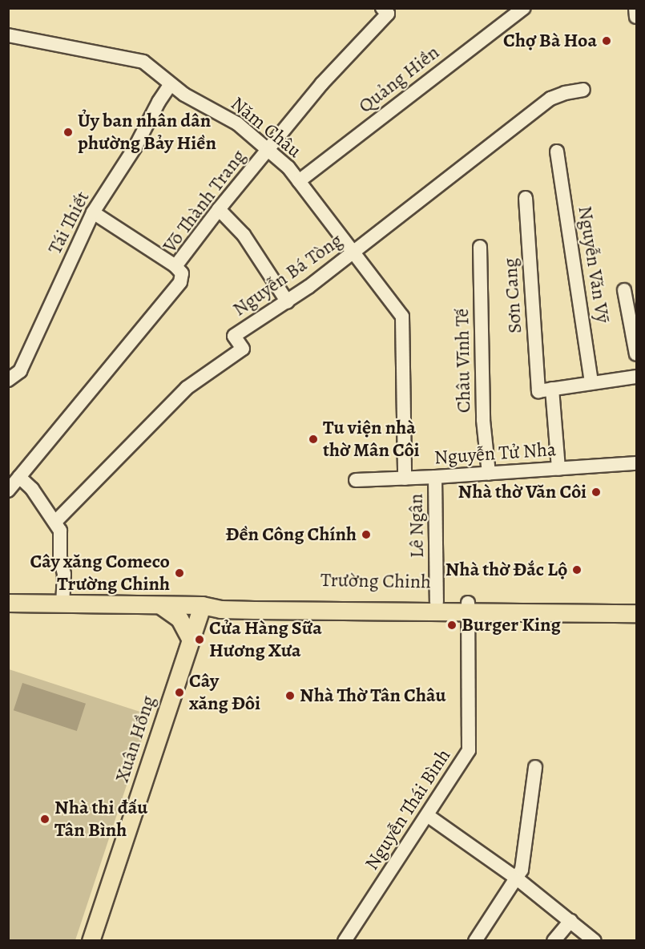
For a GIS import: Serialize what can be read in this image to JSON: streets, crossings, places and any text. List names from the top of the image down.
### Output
{
  "streets": {
    "main road": ["Trường Chinh", "Xuân Hồng"],
    "street": [
      "Quảng Hiền",
      "Năm Châu",
      "Võ Thành Trang",
      "Tái Thiết",
      "Nguyễn Văn Vỹ",
      "Nguyễn Bá Tòng",
      "Sơn Cang",
      "Châu Vĩnh Tế",
      "Nguyễn Tử Nha",
      "Lê Ngân",
      "Nguyễn Thái Bình"
    ]
  },
  "crossings": [
    ["Quảng Hiền", "Năm Châu"],
    ["Năm Châu", "Võ Thành Trang"],
    ["Năm Châu", "Tái Thiết"],
    ["Năm Châu", "Nguyễn Bá Tòng"],
    ["Năm Châu", "Nguyễn Tử Nha"],
    ["Châu Vĩnh Tế", "Nguyễn Tử Nha"],
    ["Nguyễn Tử Nha", "Lê Ngân"],
    ["Lê Ngân", "Trường Chinh"],
    ["Trường Chinh", "Xuân Hồng"],
    ["Trường Chinh", "Nguyễn Thái Bình"]
  ],
  "places": [
    "Chợ Bà Hoa",
    "Ủy ban nhân dân phường Bảy Hiền",
    "Tu viện nhà thờ Mân Côi",
    "Nhà thờ Văn Côi",
    "Đền Công Chính",
    "Nhà thờ Đắc Lộ",
    "Cây xăng Comeco Trường Chinh",
    "Burger King",
    "Cửa Hàng Sữa Hương Xưa",
    "Cây xăng Đôi",
    "Nhà Thờ Tân Châu",
    "Nhà thi đấu Tân Bình"
  ]
}
